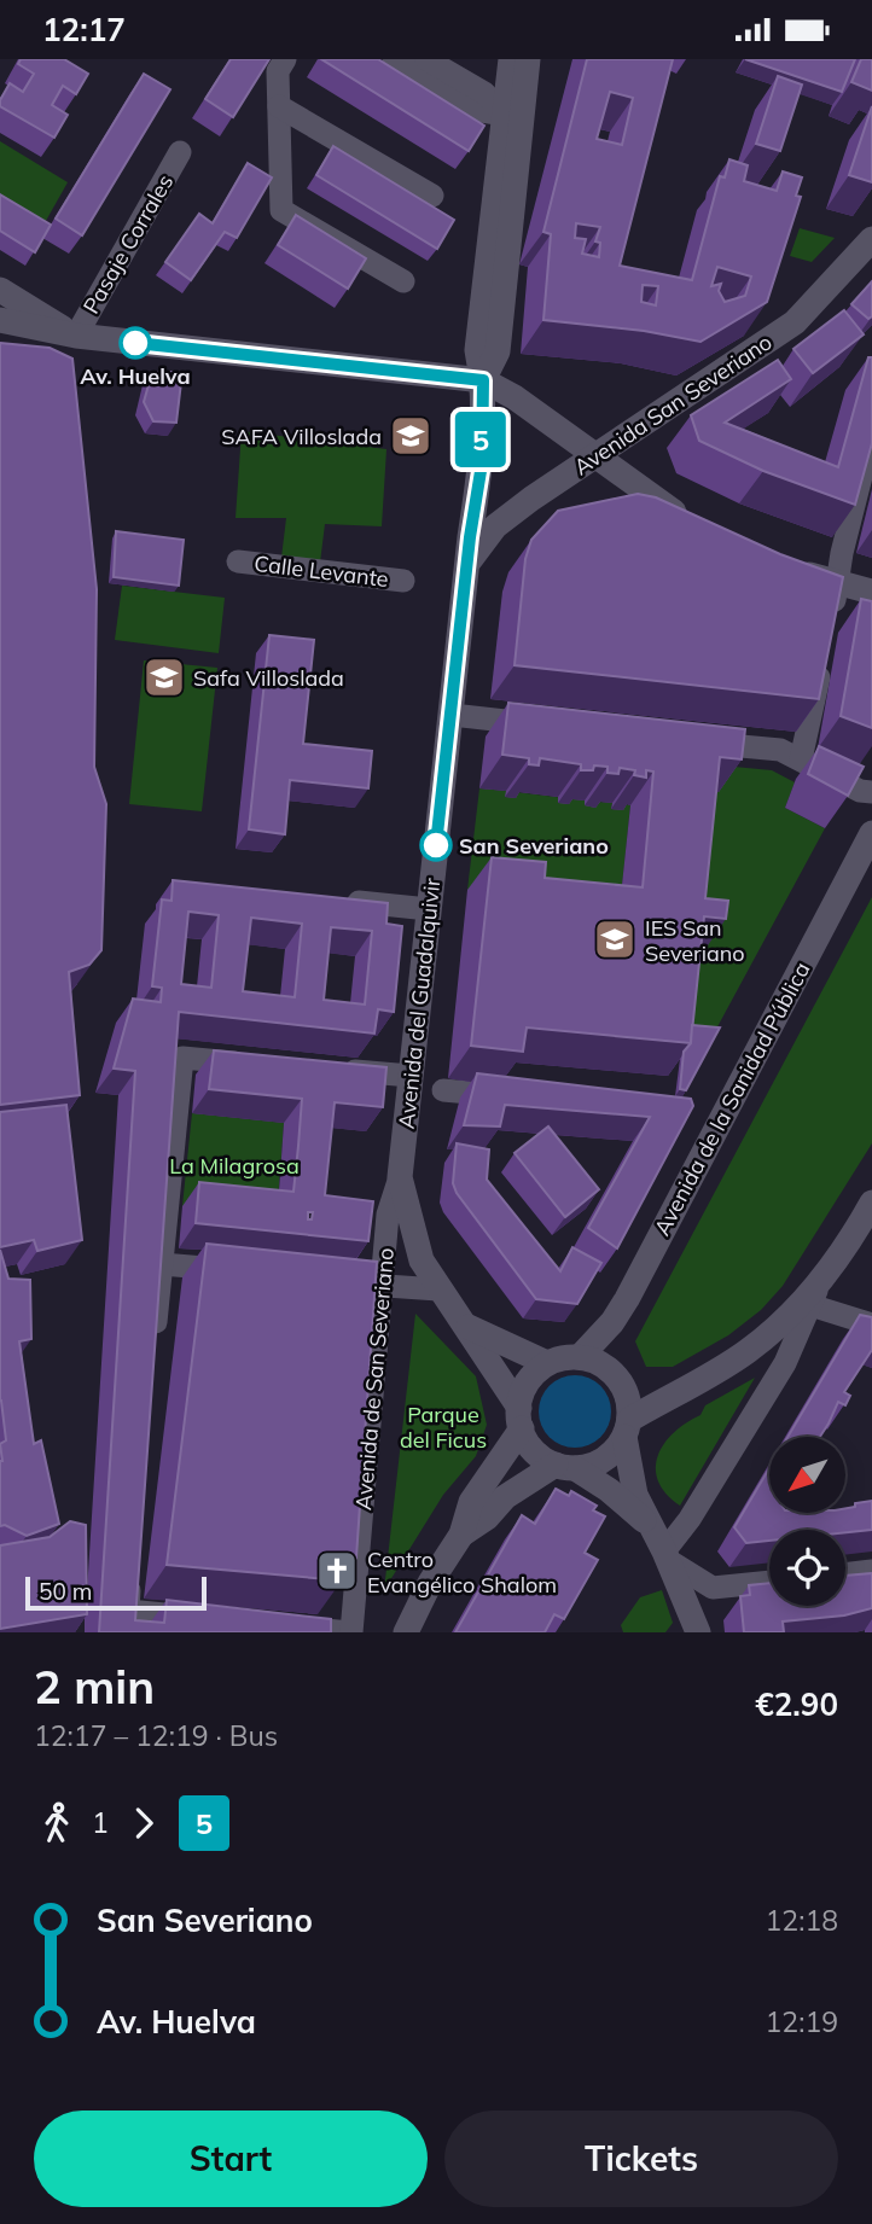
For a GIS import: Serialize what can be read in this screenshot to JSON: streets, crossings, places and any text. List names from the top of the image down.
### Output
{
  "streets": {
    "street": [
      "Pasaje Corrales",
      "Avenida San Severiano",
      "Calle Levante",
      "Avenida del Guadalquivir",
      "Avenida de la Sanidad Pública",
      "Avenida de San Severiano"
    ]
  },
  "crossings": [
    ["Avenida San Severiano", "Avenida del Guadalquivir"],
    ["Avenida del Guadalquivir", "Avenida de la Sanidad Pública"],
    ["Avenida del Guadalquivir", "Avenida de San Severiano"]
  ],
  "parks": ["La Milagrosa", "Parque del Ficus"],
  "places": {
    "other": ["Av. Huelva", "San Severiano"],
    "school or university": ["SAFA Villoslada", "Safa Villoslada", "IES San Severiano"],
    "church": ["Centro Evangélico Shalom"]
  },
  "lines": ["bus line 5"],
  "scale_bar": "50 m",
  "north": "bottom left",
  "page": {
    "status": "12:17",
    "on_map": "5",
    "scale": "50 m",
    "heading": ["2 min", "12:17 – 12:19 · Bus", "€2.90"],
    "legs": ["1", "5"],
    "list": [
      {
        "name": "San Severiano",
        "value": "12:18"
      },
      {
        "name": "Av. Huelva",
        "value": "12:19"
      }
    ],
    "buttons": ["Start", "Tickets"]
  }
}
